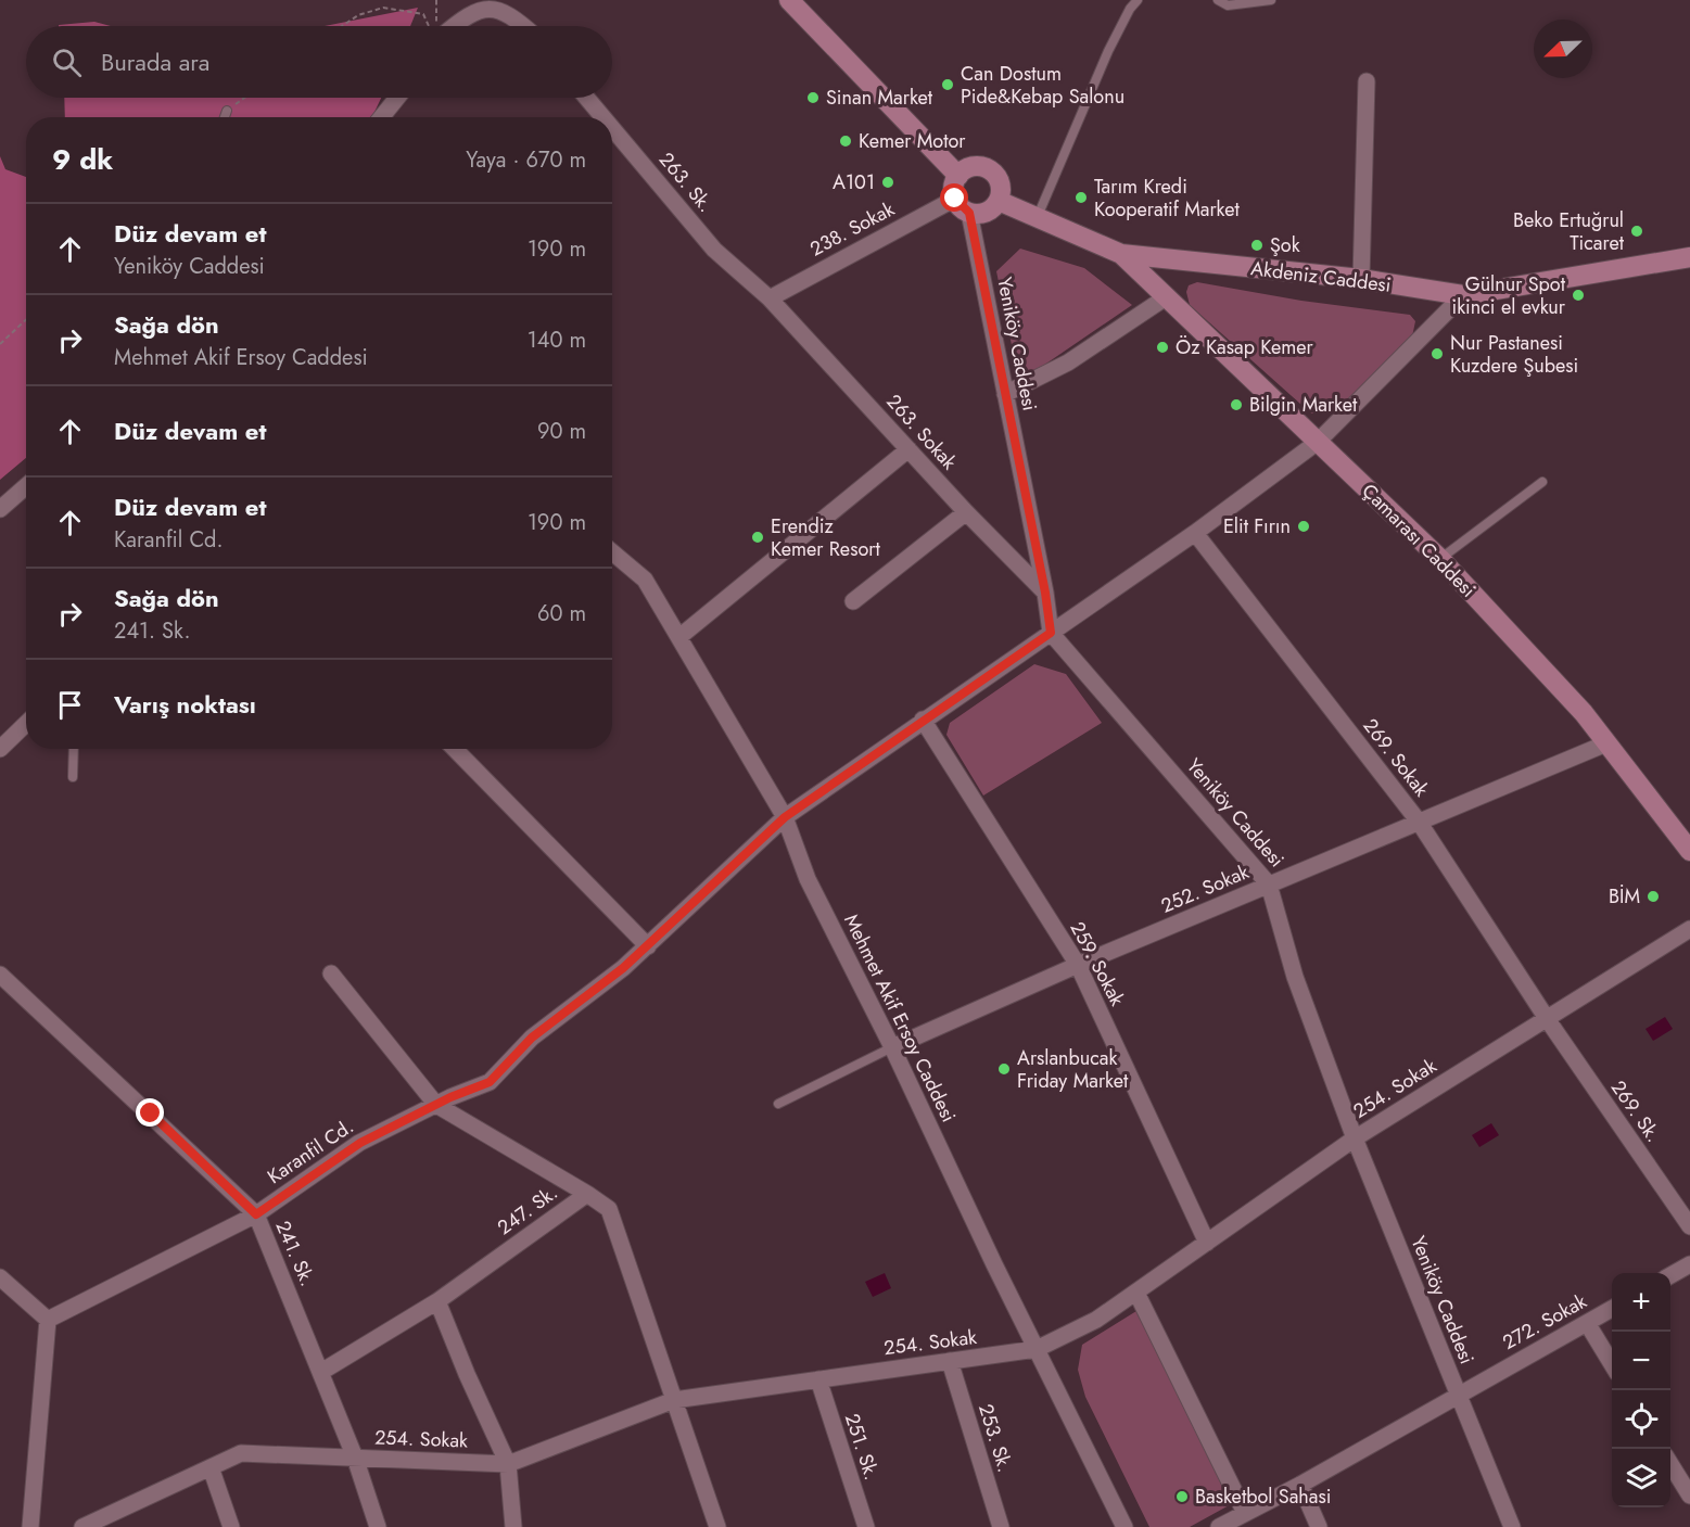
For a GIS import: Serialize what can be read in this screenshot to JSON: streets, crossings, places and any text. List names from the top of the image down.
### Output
{
  "streets": {
    "street": [
      "263. Sk.",
      "238. Sokak",
      "Akdeniz Caddesi",
      "Yeniköy Caddesi",
      "263. Sokak",
      "Çamarası Caddesi",
      "269. Sokak",
      "252. Sokak",
      "259. Sokak",
      "Mehmet Akif Ersoy Caddesi",
      "254. Sokak",
      "269. Sk.",
      "Karanfil Cd.",
      "247. Sk.",
      "241. Sk.",
      "272. Sokak",
      "253. Sk.",
      "251. Sk."
    ]
  },
  "crossings": [
    ["263. Sk.", "238. Sokak"],
    ["263. Sk.", "263. Sokak"],
    ["238. Sokak", "Akdeniz Caddesi"],
    ["238. Sokak", "Yeniköy Caddesi"],
    ["238. Sokak", "263. Sokak"],
    ["Akdeniz Caddesi", "Yeniköy Caddesi"],
    ["Akdeniz Caddesi", "Çamarası Caddesi"],
    ["Yeniköy Caddesi", "263. Sokak"],
    ["Yeniköy Caddesi", "252. Sokak"],
    ["Yeniköy Caddesi", "254. Sokak"],
    ["Yeniköy Caddesi", "272. Sokak"],
    ["Çamarası Caddesi", "252. Sokak"],
    ["269. Sokak", "252. Sokak"],
    ["269. Sokak", "254. Sokak"],
    ["269. Sokak", "269. Sk."],
    ["252. Sokak", "259. Sokak"],
    ["252. Sokak", "Mehmet Akif Ersoy Caddesi"],
    ["259. Sokak", "254. Sokak"],
    ["Mehmet Akif Ersoy Caddesi", "254. Sokak"],
    ["Mehmet Akif Ersoy Caddesi", "Karanfil Cd."],
    ["254. Sokak", "269. Sk."],
    ["254. Sokak", "247. Sk."],
    ["254. Sokak", "241. Sk."],
    ["254. Sokak", "253. Sk."],
    ["254. Sokak", "251. Sk."],
    ["Karanfil Cd.", "241. Sk."],
    ["247. Sk.", "241. Sk."]
  ],
  "places": [
    "Can Dostum Pide&Kebap Salonu",
    "Sinan Market",
    "Kemer Motor",
    "A101",
    "Tarım Kredi Kooperatif Market",
    "Beko Ertuğrul Ticaret",
    "Şok",
    "Gülnur Spot ikinci el evkur",
    "Öz Kasap Kemer",
    "Nur Pastanesi Kuzdere Şubesi",
    "Bilgin Market",
    "Elit Fırın",
    "Erendiz Kemer Resort",
    "BİM",
    "Arslanbucak Friday Market",
    "Basketbol Sahasi"
  ],
  "north": "bottom left",
  "page": {
    "search": "Burada ara",
    "heading": ["9 dk", "Yaya · 670 m"],
    "list": [
      ["Düz devam et", "Yeniköy Caddesi", "190 m"],
      ["Sağa dön", "Mehmet Akif Ersoy Caddesi", "140 m"],
      ["Düz devam et", "90 m"],
      ["Düz devam et", "Karanfil Cd.", "190 m"],
      ["Sağa dön", "241. Sk.", "60 m"],
      "Varış noktası"
    ],
    "map_buttons": ["+", "−"]
  }
}
